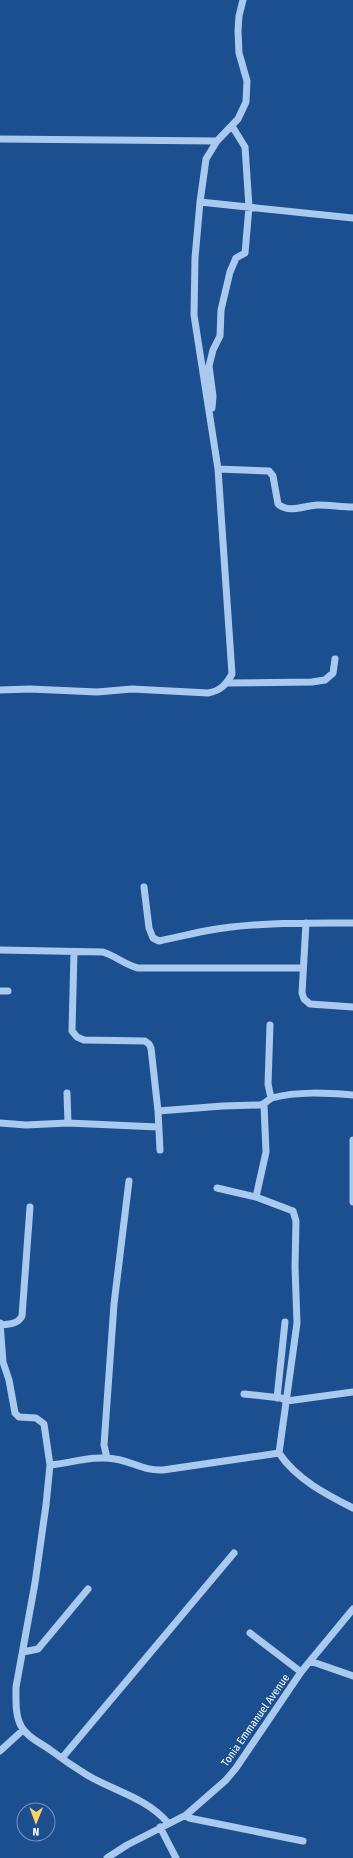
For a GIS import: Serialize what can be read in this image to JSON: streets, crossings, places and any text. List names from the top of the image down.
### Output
{
  "streets": {
    "street": ["Tonia Emmanuel Avenue"]
  },
  "north": "bottom"
}
